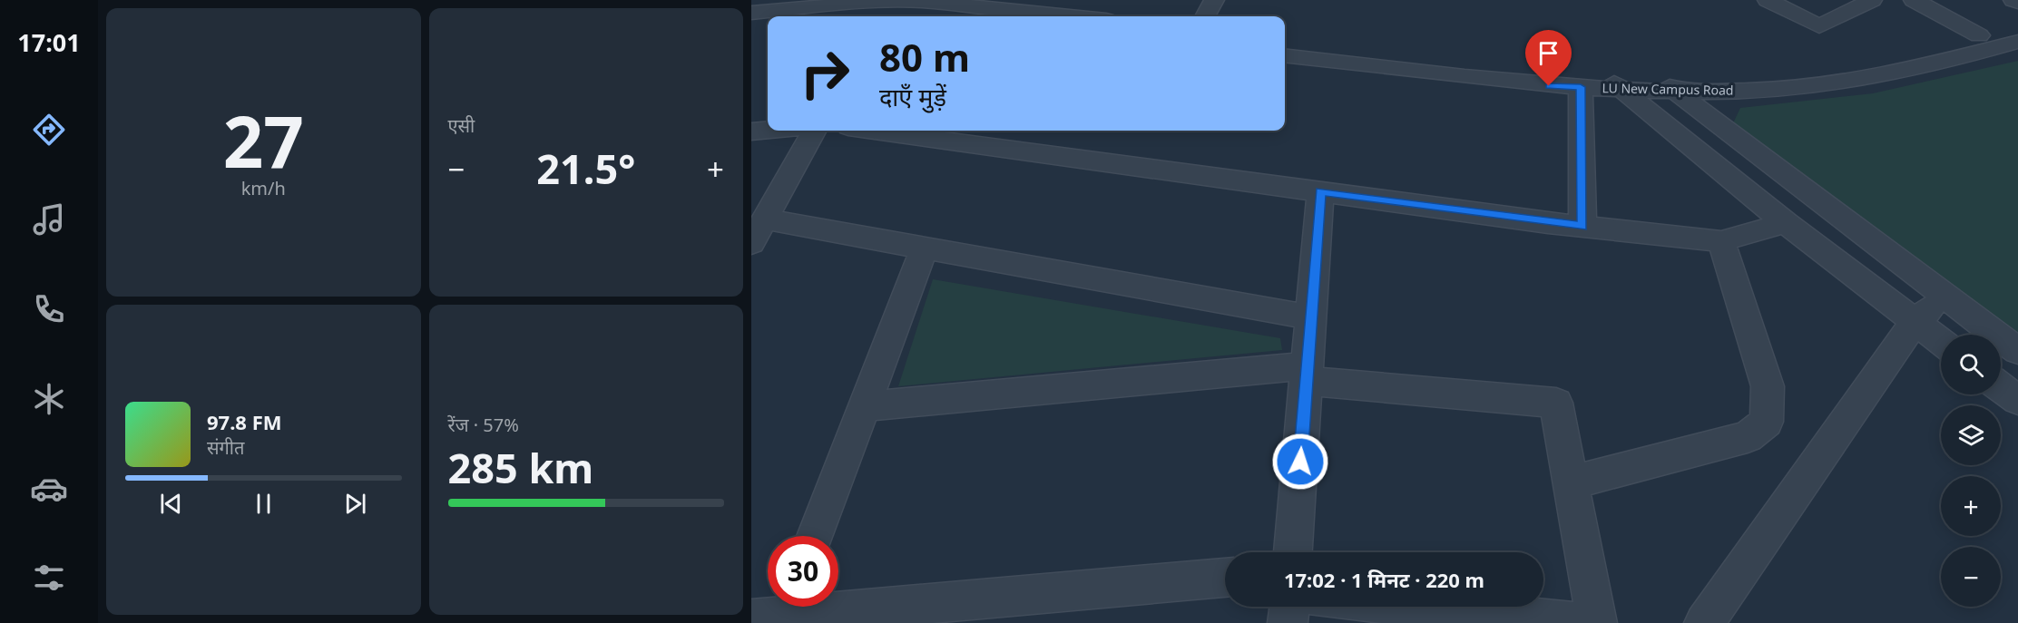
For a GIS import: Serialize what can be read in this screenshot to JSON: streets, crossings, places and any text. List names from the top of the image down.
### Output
{
  "streets": {
    "street": ["LU New Campus Road"]
  },
  "page": {
    "tabs": "17:01",
    "tile": [
      ["27", "km/h"],
      "एसी",
      ["रेंज · 57%", "285 km"]
    ],
    "turn": ["80 m", "दाएँ मुड़ें"],
    "heat": ["−", "21.5°", "+"],
    "map_buttons": ["+", "−"],
    "song": ["97.8 FM", "संगीत"],
    "limit": "30",
    "trip": "17:02 · 1 मिनट · 220 m"
  }
}
